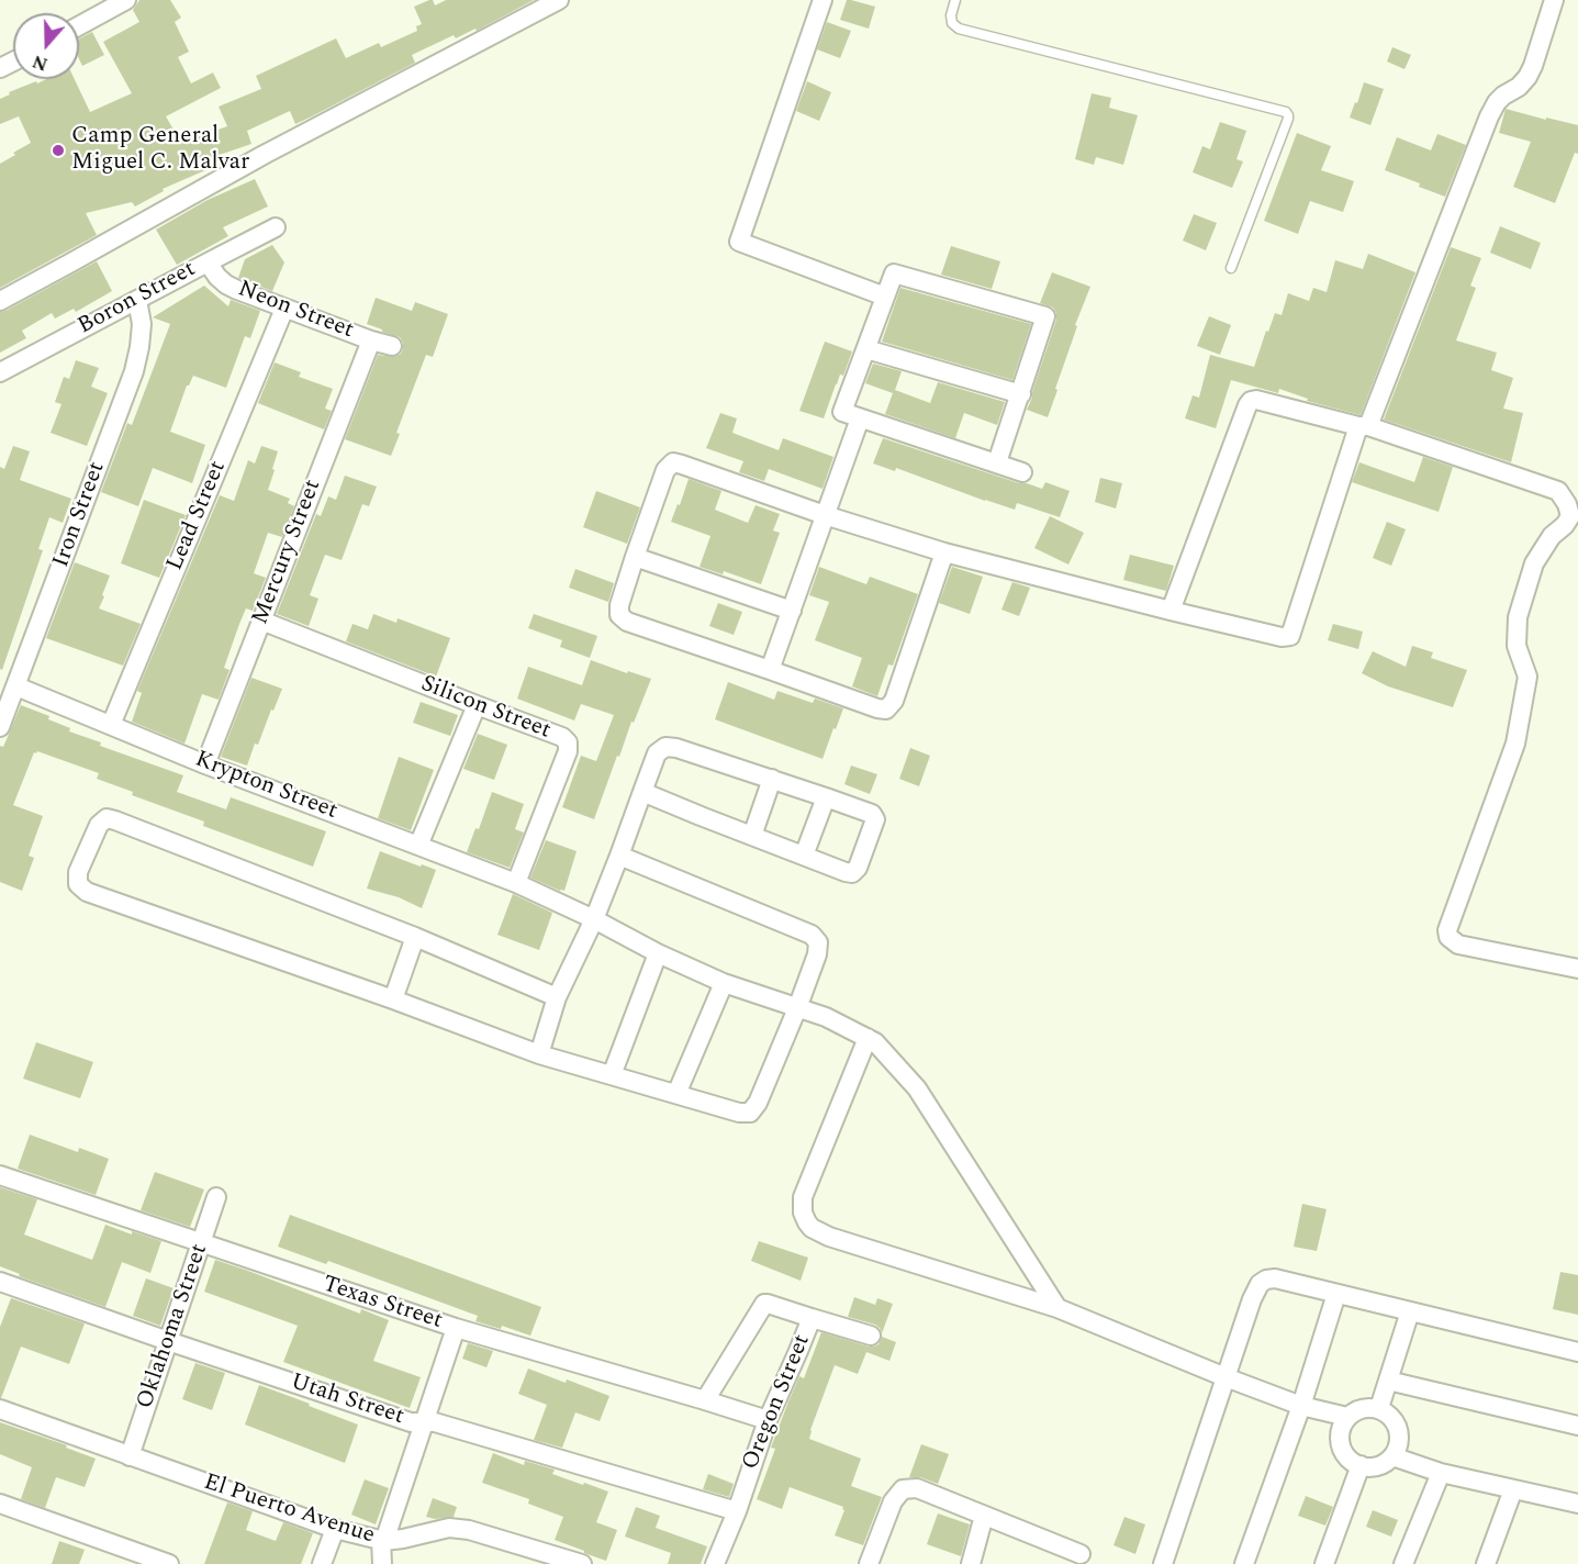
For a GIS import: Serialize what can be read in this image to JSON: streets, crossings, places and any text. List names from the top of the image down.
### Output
{
  "streets": {
    "street": [
      "Boron Street",
      "Neon Street",
      "Iron Street",
      "Lead Street",
      "Mercury Street",
      "Silicon Street",
      "Krypton Street",
      "Texas Street",
      "Oklahoma Street",
      "Utah Street",
      "Oregon Street",
      "El Puerto Avenue"
    ]
  },
  "crossings": [
    ["Boron Street", "Neon Street"],
    ["Boron Street", "Iron Street"],
    ["Neon Street", "Lead Street"],
    ["Neon Street", "Mercury Street"],
    ["Iron Street", "Krypton Street"],
    ["Lead Street", "Krypton Street"],
    ["Mercury Street", "Silicon Street"],
    ["Mercury Street", "Krypton Street"],
    ["Silicon Street", "Krypton Street"],
    ["Texas Street", "Oklahoma Street"],
    ["Texas Street", "Oregon Street"],
    ["Oklahoma Street", "Utah Street"],
    ["Oklahoma Street", "El Puerto Avenue"],
    ["Utah Street", "Oregon Street"]
  ],
  "places": ["Camp General Miguel C. Malvar"],
  "north": "bottom"
}
